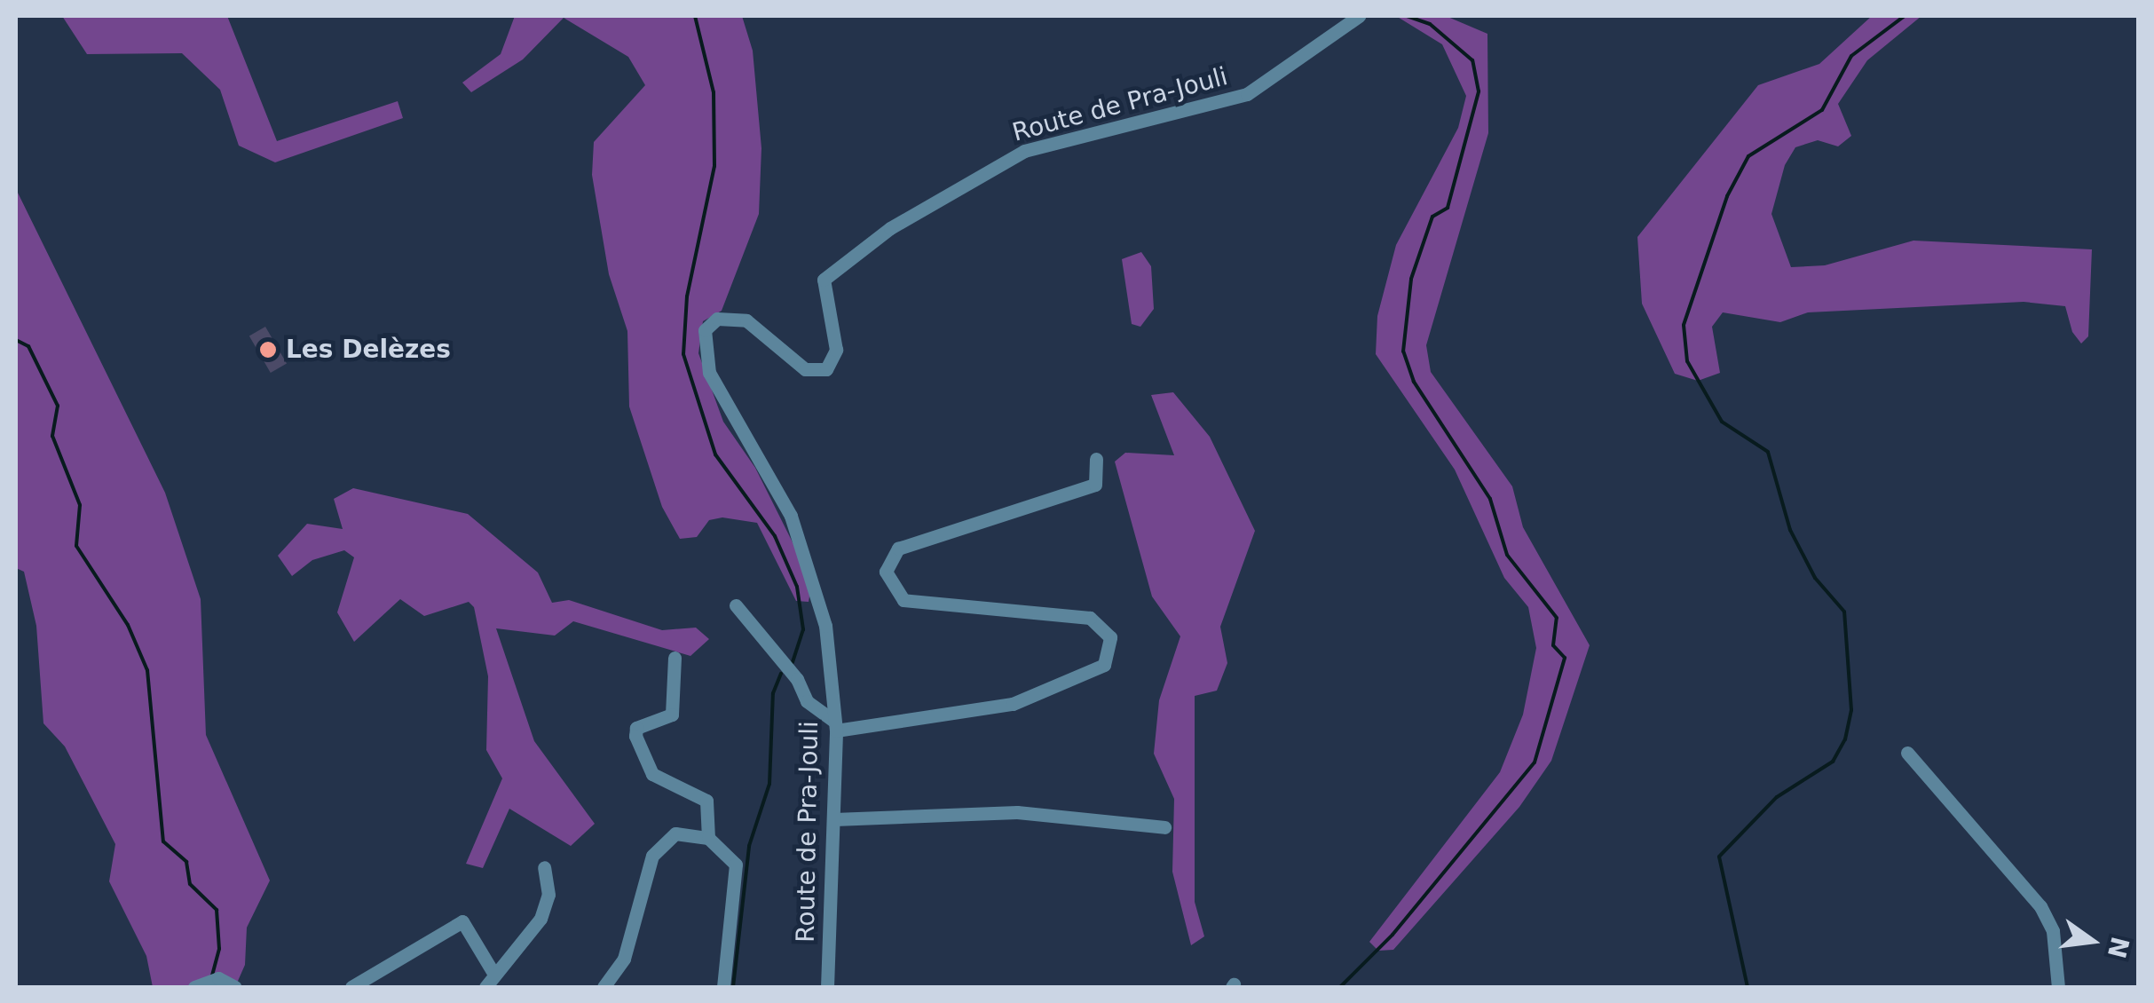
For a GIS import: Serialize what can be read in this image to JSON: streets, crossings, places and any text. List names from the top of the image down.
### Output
{
  "streets": {
    "street": ["Route de Pra-Jouli"]
  },
  "places": ["Les Delèzes"],
  "north": "right"
}
